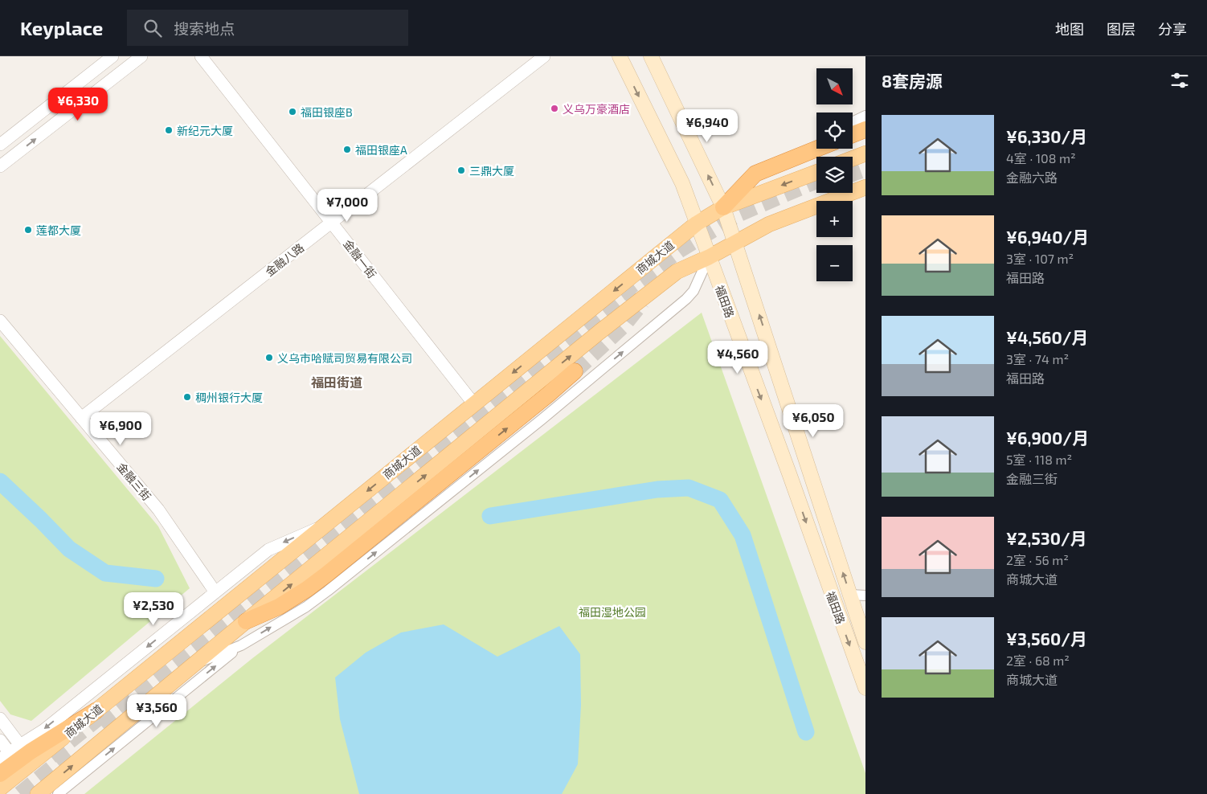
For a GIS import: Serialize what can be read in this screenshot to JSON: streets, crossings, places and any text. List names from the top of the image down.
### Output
{
  "streets": {
    "main road": ["商城大道", "福田路"],
    "street": ["金融一街", "金融八路", "金融三街"]
  },
  "crossings": [
    ["商城大道", "金融一街"],
    ["商城大道", "福田路"],
    ["金融一街", "金融八路"],
    ["金融八路", "金融三街"]
  ],
  "districts": ["福田街道"],
  "parks": ["福田湿地公园"],
  "places": [
    "义乌万豪酒店",
    "福田银座B",
    "新纪元大厦",
    "福田银座A",
    "三鼎大厦",
    "莲都大厦",
    "义乌市哈赋司贸易有限公司",
    "稠州银行大厦"
  ],
  "north": "bottom right",
  "page": {
    "header": "Keyplace",
    "search": "搜索地点",
    "nav": ["地图", "图层", "分享"],
    "heading": "8套房源",
    "map_buttons": ["+", "−"],
    "price": [
      "¥6,330",
      "¥6,940",
      "¥7,000",
      "¥4,560",
      "¥6,050",
      "¥6,900",
      "¥2,530",
      "¥3,560"
    ],
    "list": [
      {
        "name": "¥6,330/月",
        "note": "4室 · 108 m² · 金融六路"
      },
      {
        "name": "¥6,940/月",
        "note": "3室 · 107 m² · 福田路"
      },
      {
        "name": "¥4,560/月",
        "note": "3室 · 74 m² · 福田路"
      },
      {
        "name": "¥6,900/月",
        "note": "5室 · 118 m² · 金融三街"
      },
      {
        "name": "¥2,530/月",
        "note": "2室 · 56 m² · 商城大道"
      },
      {
        "name": "¥3,560/月",
        "note": "2室 · 68 m² · 商城大道"
      }
    ]
  }
}
